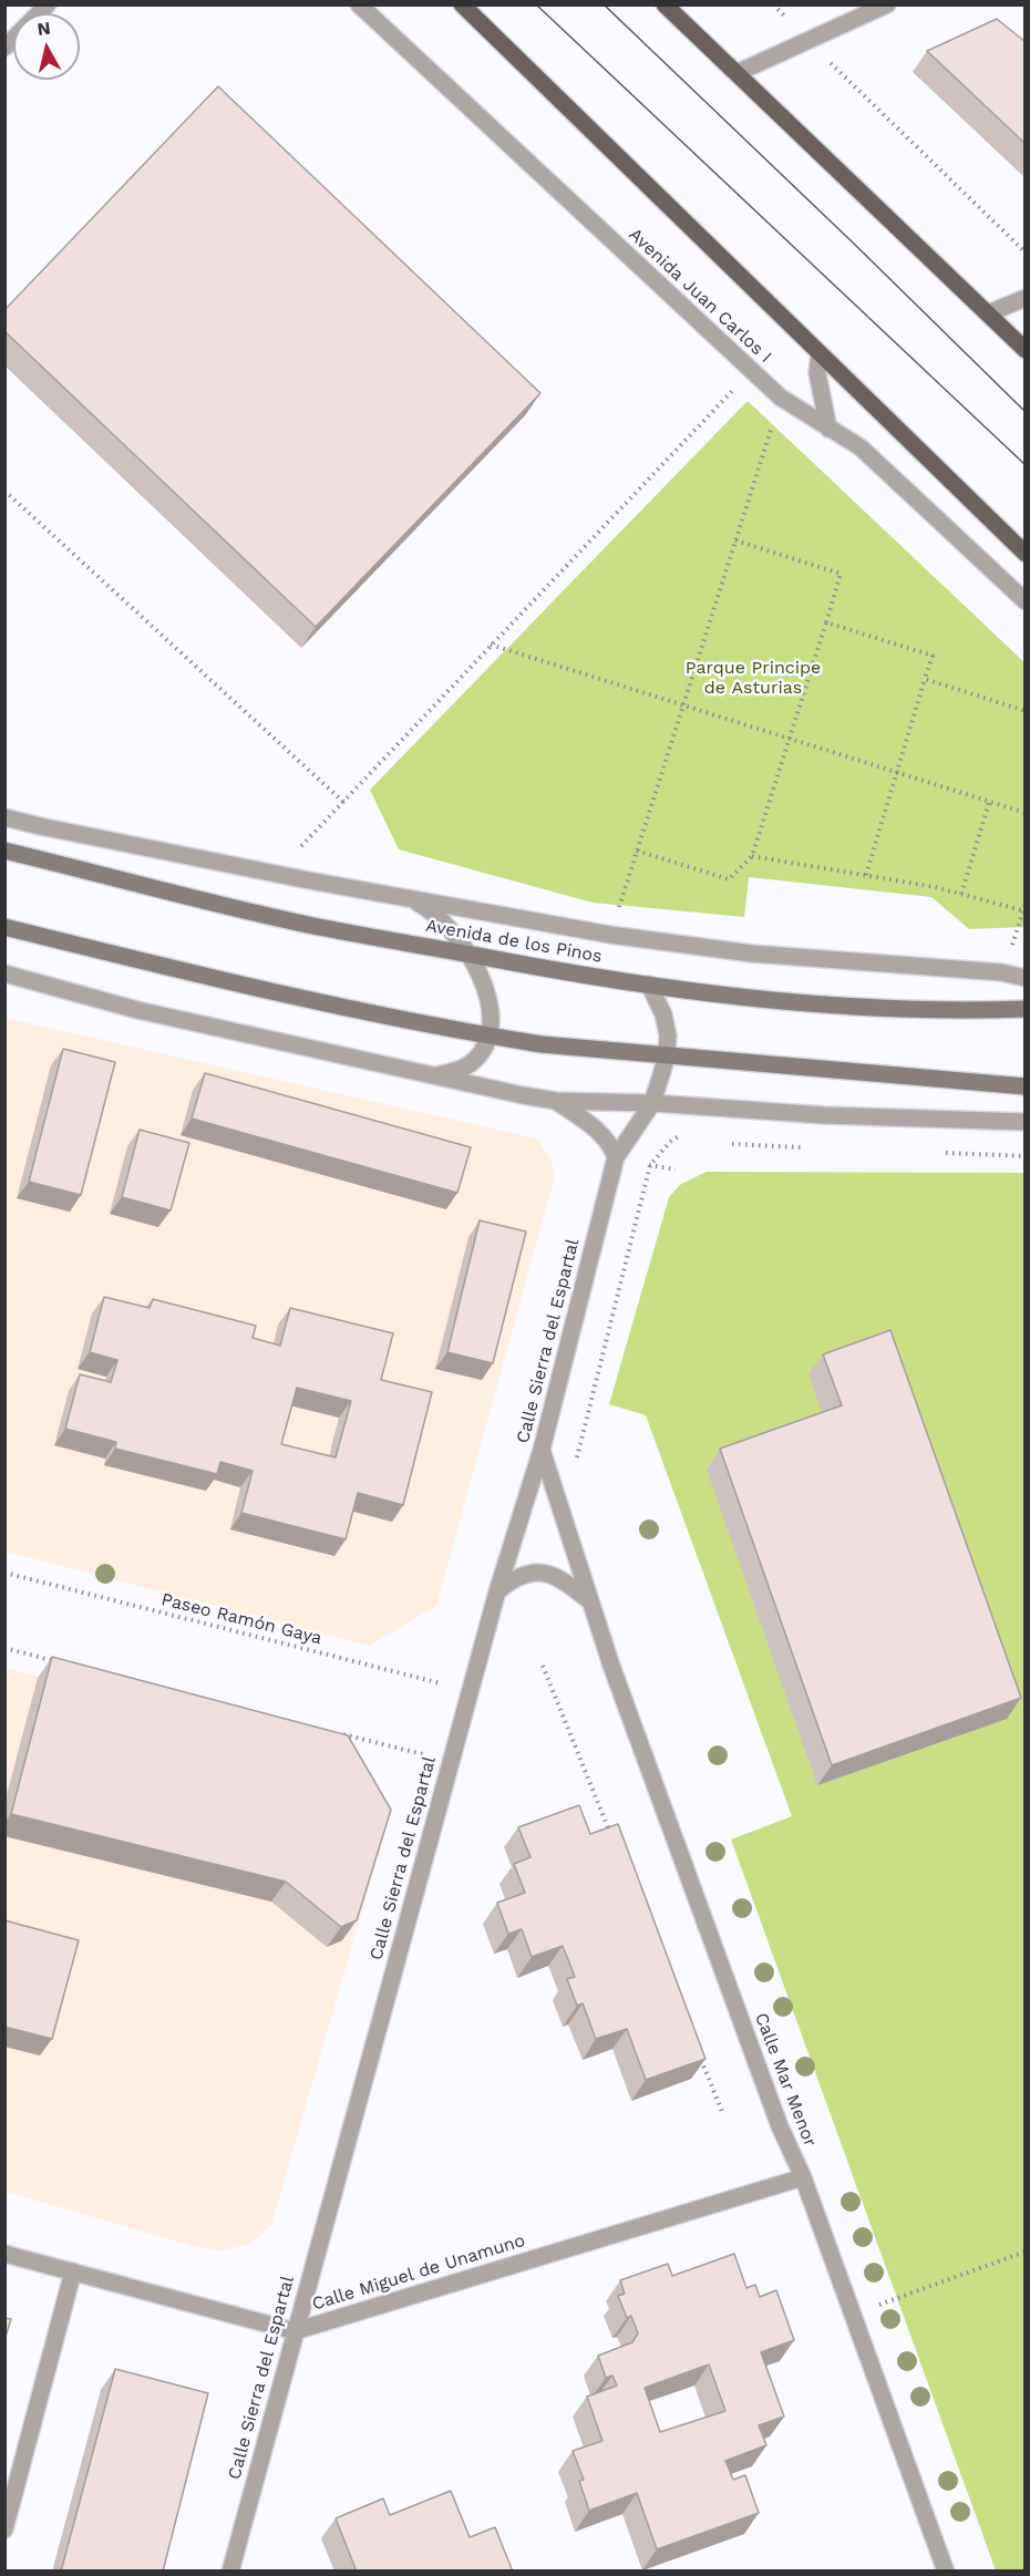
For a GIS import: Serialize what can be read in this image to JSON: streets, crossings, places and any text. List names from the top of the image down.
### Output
{
  "streets": {
    "main road": ["Avenida de los Pinos"],
    "street": [
      "Avenida Juan Carlos I",
      "Calle Sierra del Espartal",
      "Calle Mar Menor",
      "Calle Miguel de Unamuno"
    ],
    "path": ["Paseo Ramón Gaya"]
  },
  "crossings": [
    ["Avenida de los Pinos", "Calle Sierra del Espartal"],
    ["Calle Sierra del Espartal", "Paseo Ramón Gaya"],
    ["Calle Sierra del Espartal", "Calle Mar Menor"],
    ["Calle Sierra del Espartal", "Calle Miguel de Unamuno"],
    ["Calle Mar Menor", "Calle Miguel de Unamuno"]
  ],
  "parks": ["Parque Principe de Asturias"],
  "north": "top"
}
